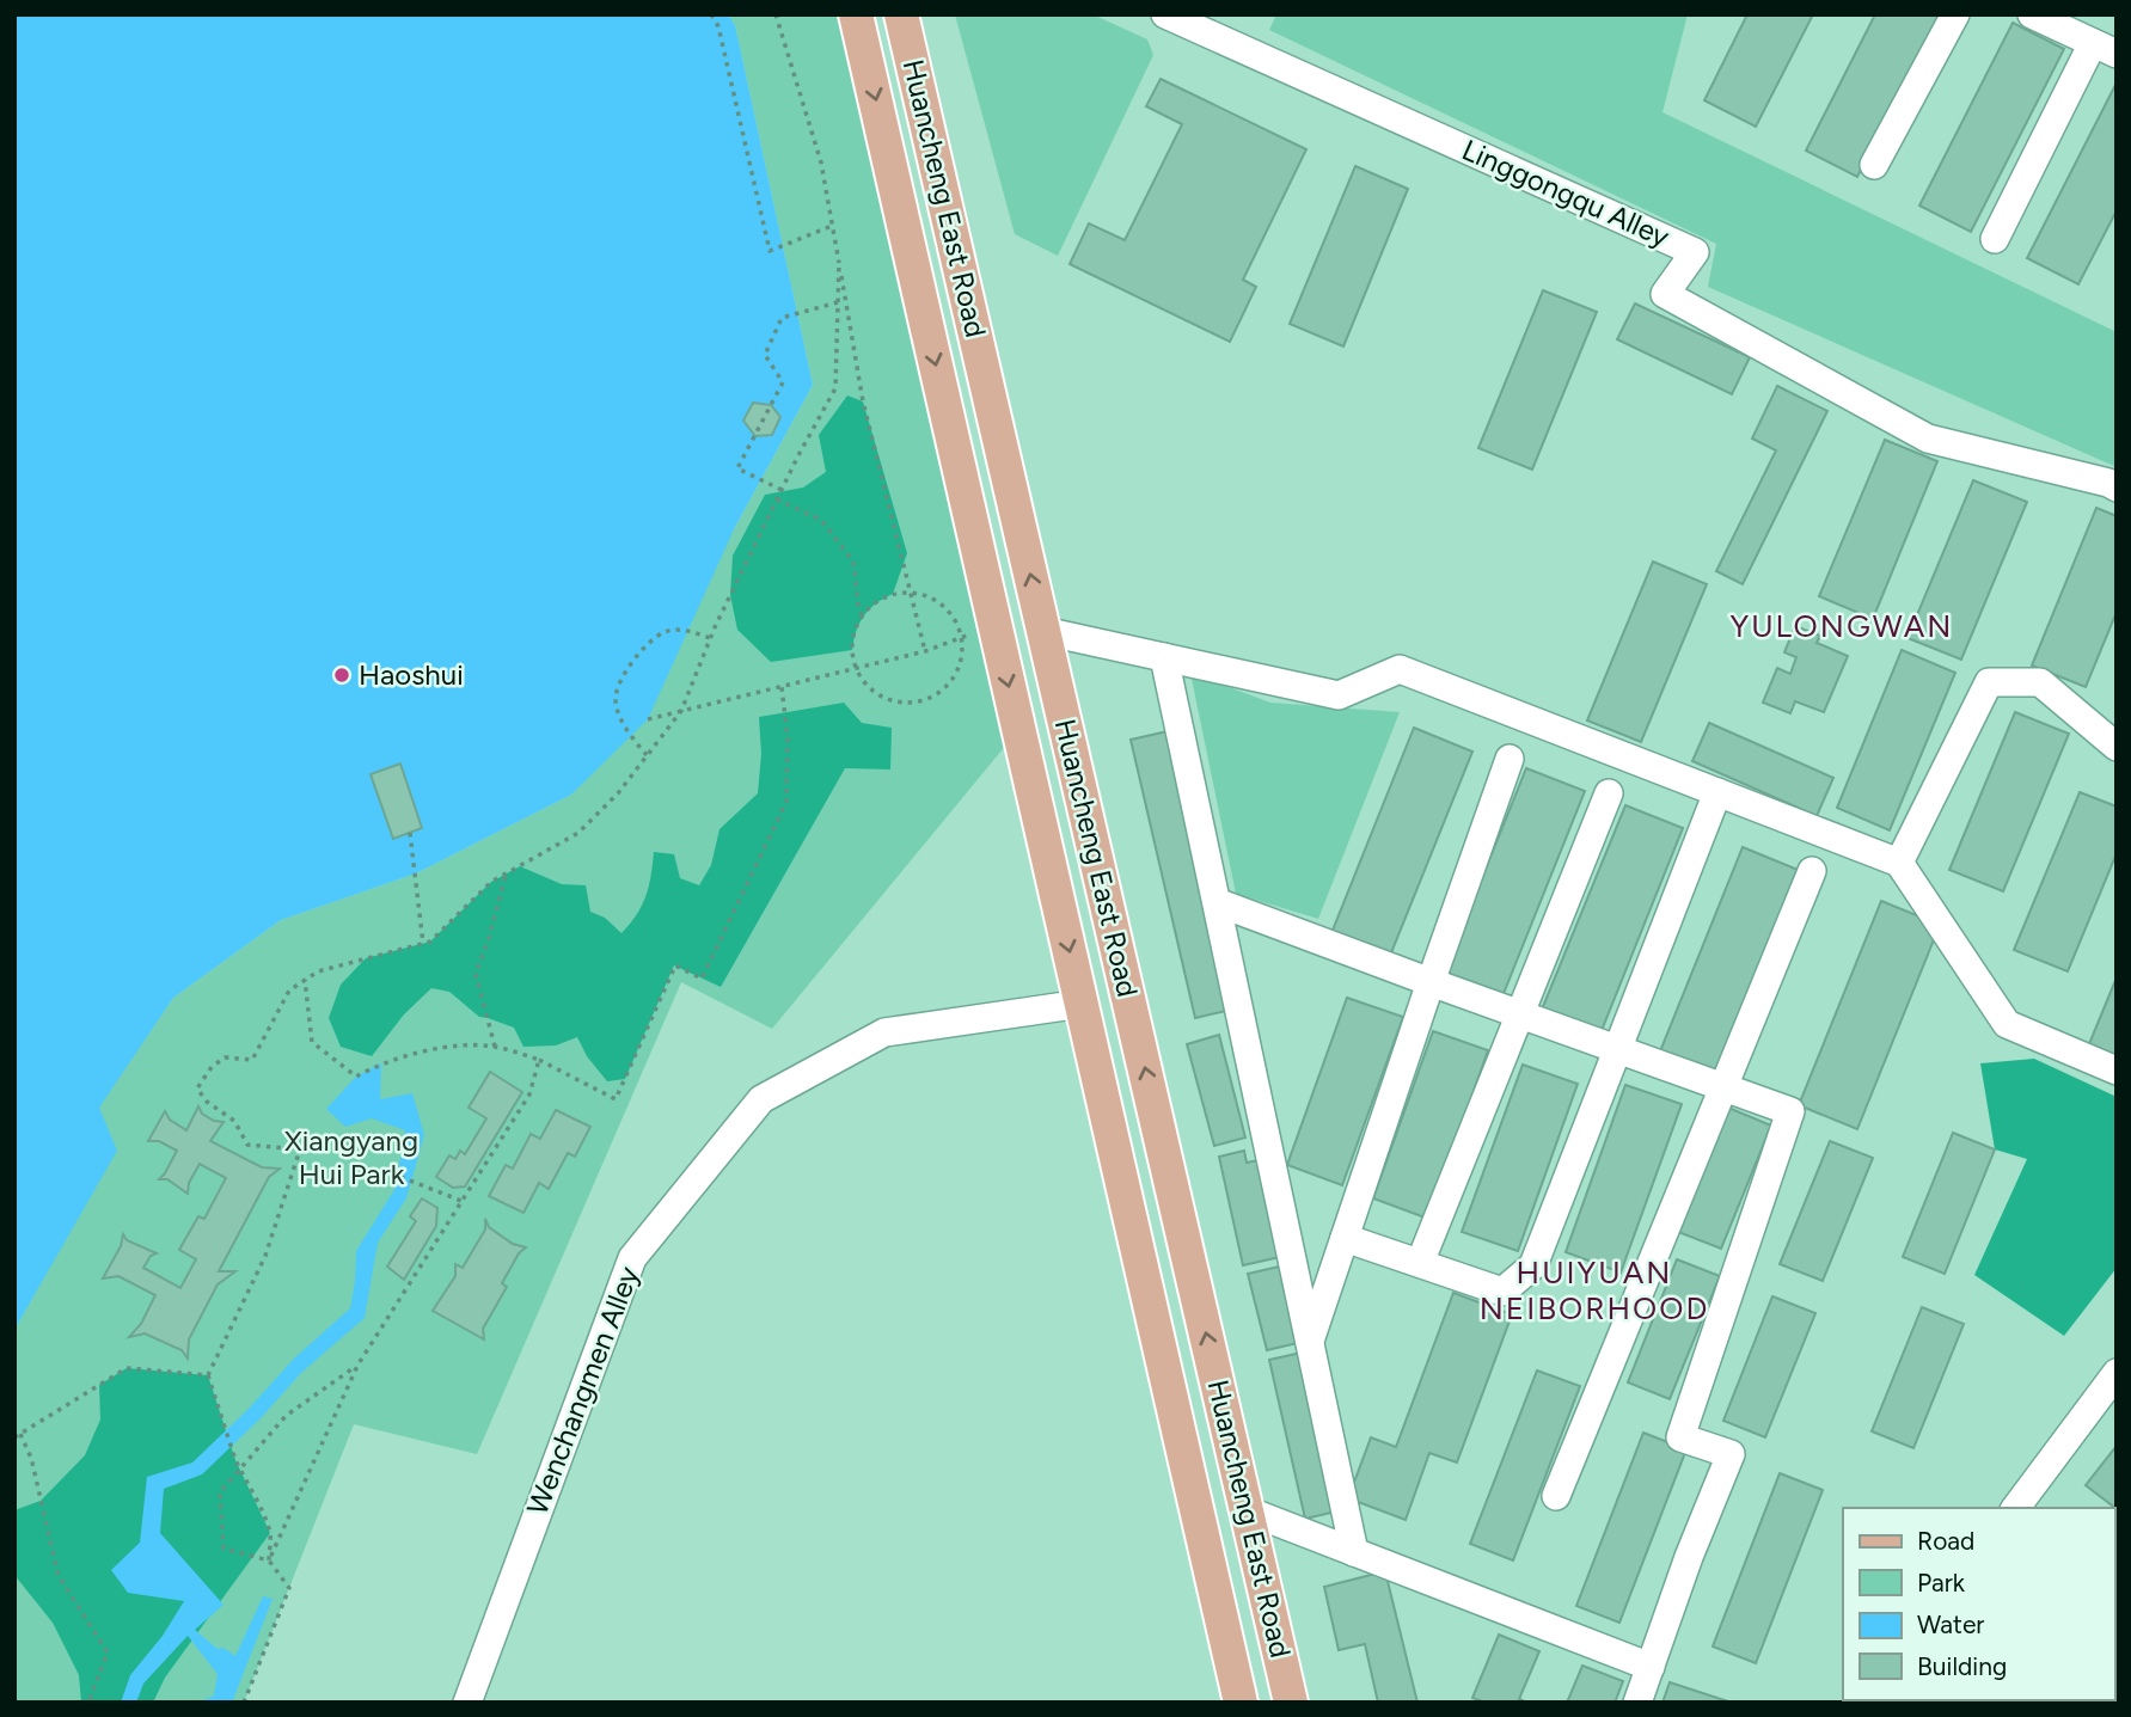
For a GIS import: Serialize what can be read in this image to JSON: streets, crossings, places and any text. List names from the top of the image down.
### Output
{
  "streets": {
    "main road": ["Huancheng East Road"],
    "street": ["Linggongqu Alley", "Wenchangmen Alley"]
  },
  "crossings": [
    ["Huancheng East Road", "Wenchangmen Alley"]
  ],
  "districts": ["YULONGWAN", "HUIYUAN NEIBORHOOD"],
  "parks": ["Xiangyang Hui Park"],
  "places": ["Haoshui"],
  "legend": [
    "Road",
    "Park",
    "Water",
    "Building"
  ]
}
